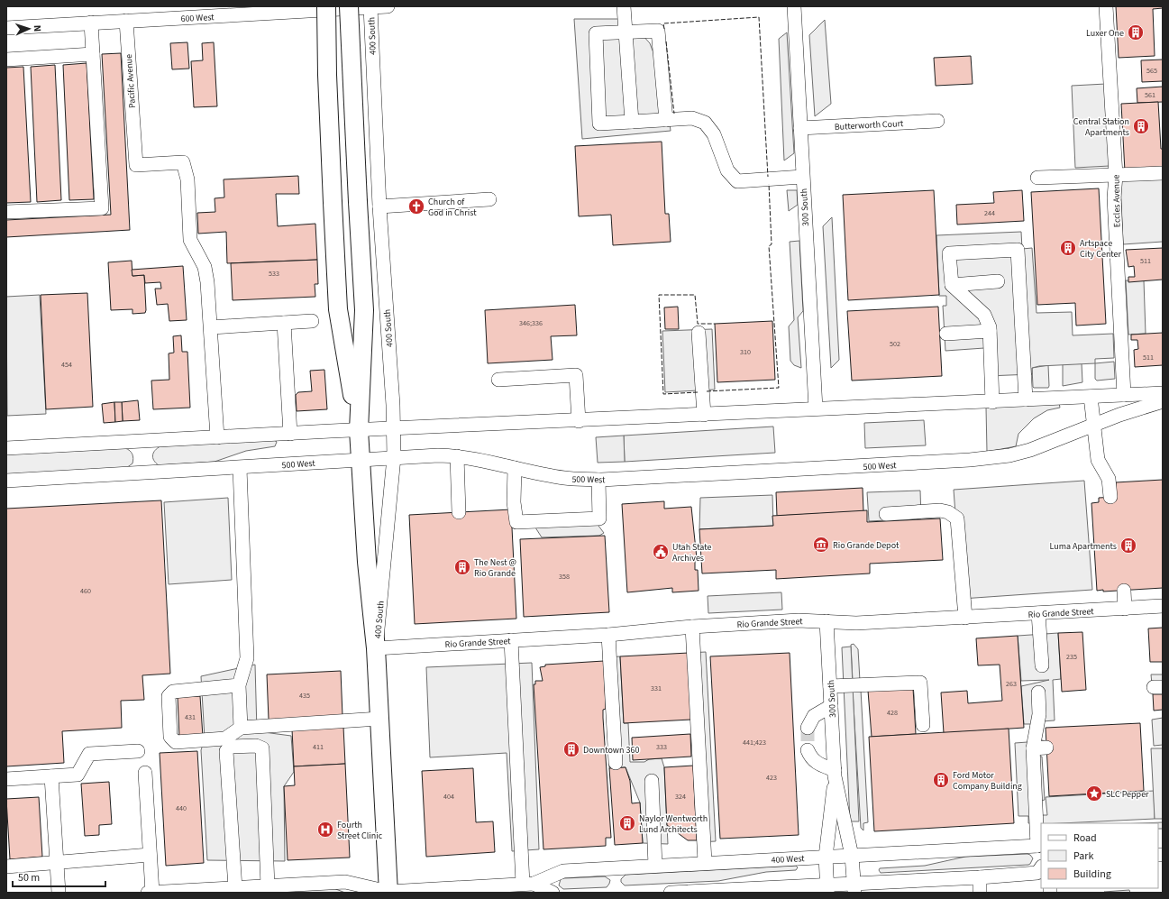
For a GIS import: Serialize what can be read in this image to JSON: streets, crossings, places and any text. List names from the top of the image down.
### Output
{
  "streets": {
    "main road": ["400 South"],
    "street": [
      "600 West",
      "Pacific Avenue",
      "Butterworth Court",
      "Eccles Avenue",
      "300 South",
      "500 West",
      "Rio Grande Street",
      "400 West"
    ]
  },
  "crossings": [
    ["600 West", "400 South"],
    ["600 West", "Pacific Avenue"],
    ["400 South", "500 West"],
    ["400 South", "Rio Grande Street"],
    ["400 South", "400 West"],
    ["Butterworth Court", "300 South"],
    ["300 South", "Rio Grande Street"],
    ["300 South", "400 West"]
  ],
  "places": {
    "building": [
      "Luxer One",
      "Central Station Apartments",
      "Artspace City Center",
      "Luma Apartments",
      "The Nest @ Rio Grande",
      "Downtown 360",
      "Ford Motor Company Building",
      "Naylor Wentworth Lund Architects"
    ],
    "church": ["Church of God in Christ"],
    "museum": ["Rio Grande Depot"],
    "public building": ["Utah State Archives"],
    "place": ["SLC Pepper"],
    "hospital": ["Fourth Street Clinic"]
  },
  "house_numbers": [
    "565",
    "561",
    "244",
    "511",
    "533",
    "346;336",
    "502",
    "310",
    "511",
    "454",
    "358",
    "460",
    "235",
    "263",
    "331",
    "435",
    "428",
    "431",
    "441;423",
    "411",
    "333",
    "423",
    "404",
    "324",
    "440"
  ],
  "legend": ["Road", "Park", "Building"],
  "scale_bar": "50 m",
  "north": "right"
}
